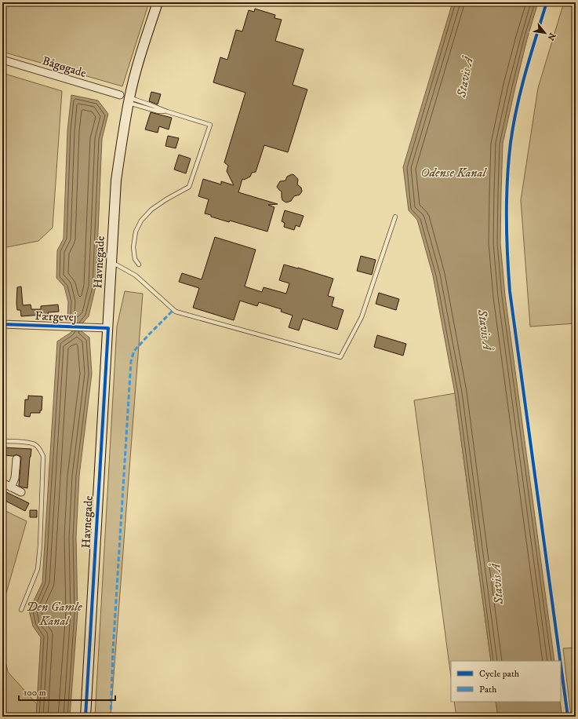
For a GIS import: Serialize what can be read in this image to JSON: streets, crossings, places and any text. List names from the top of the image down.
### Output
{
  "streets": {
    "street": ["Bågøgade", "Havnegade", "Færgevej"]
  },
  "crossings": [
    ["Havnegade", "Færgevej"]
  ],
  "water": ["Stavis Å", "Odense Kanal", "Den Gamle Kanal"],
  "legend": ["Cycle path", "Path"],
  "scale_bar": "100 m",
  "north": "bottom right"
}
